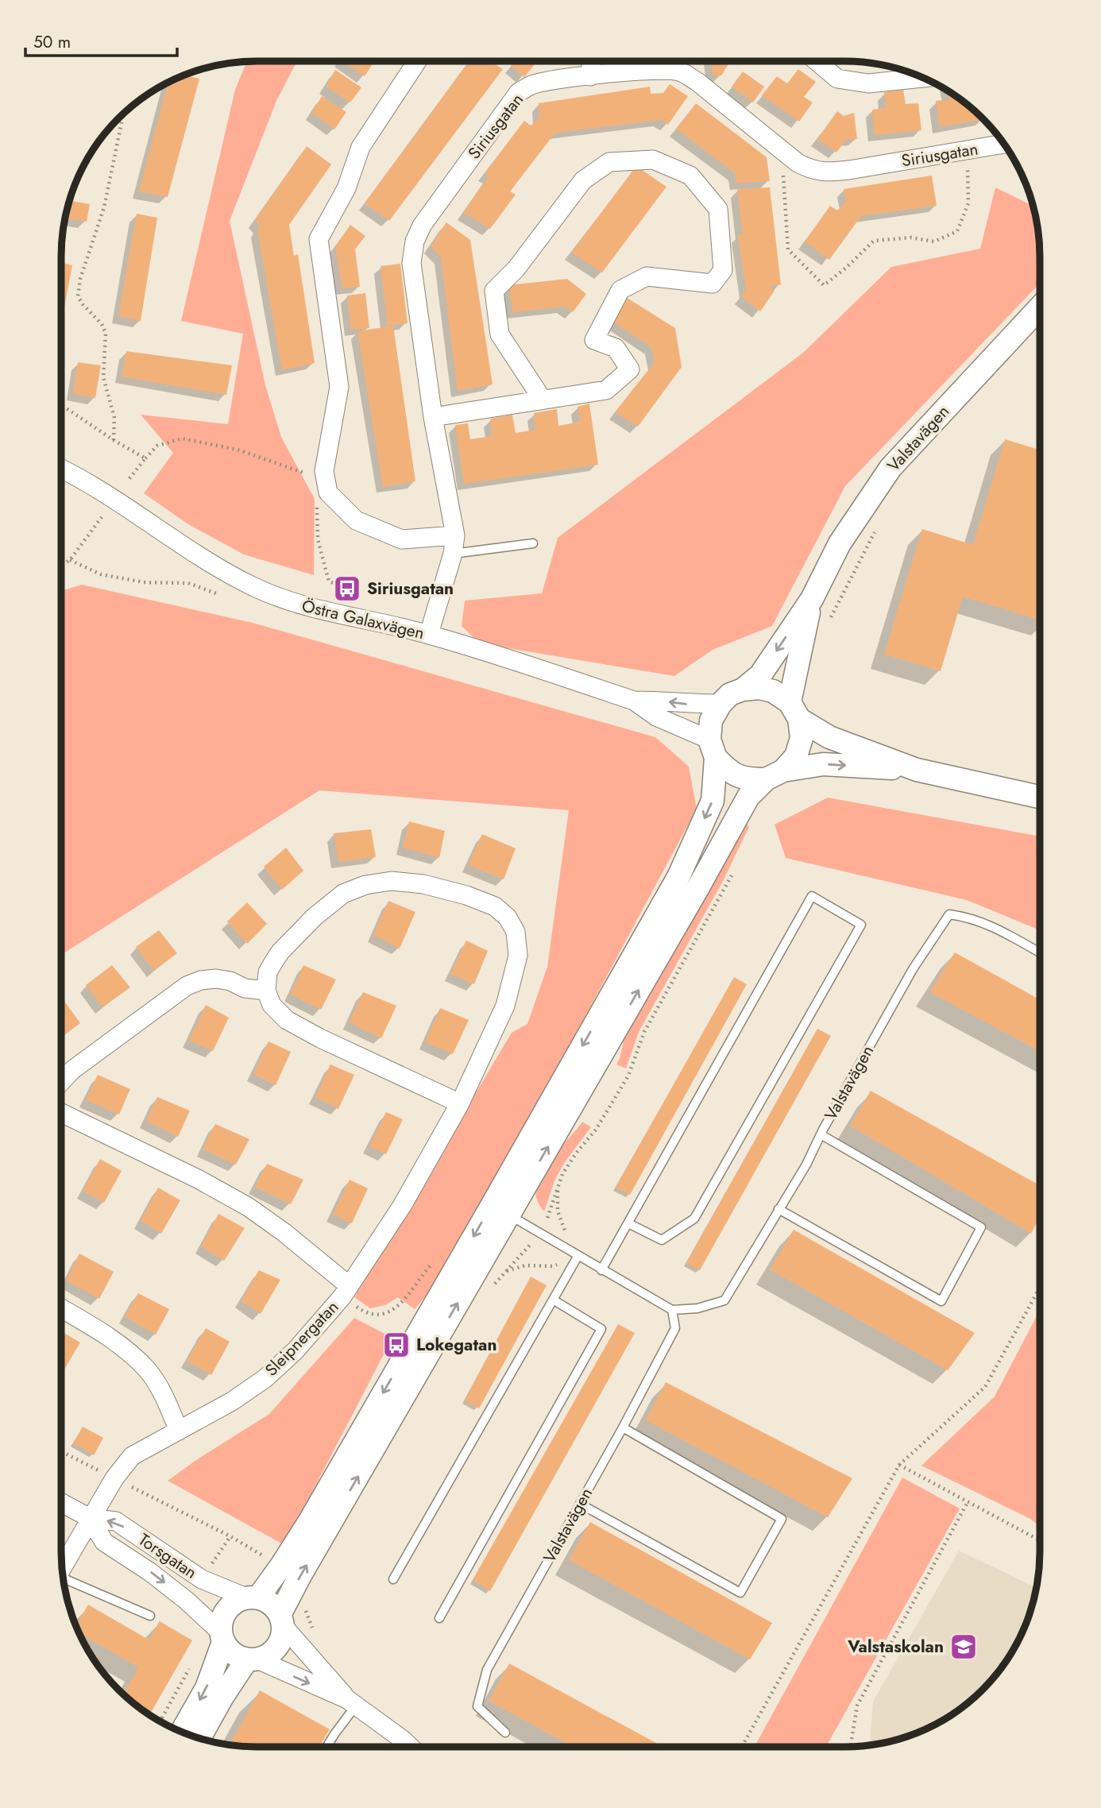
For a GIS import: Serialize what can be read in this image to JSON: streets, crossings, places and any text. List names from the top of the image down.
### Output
{
  "streets": {
    "street": [
      "Siriusgatan",
      "Valstavägen",
      "Östra Galaxvägen",
      "Sleipnergatan",
      "Torsgatan"
    ]
  },
  "crossings": [
    ["Siriusgatan", "Östra Galaxvägen"],
    ["Valstavägen", "Östra Galaxvägen"],
    ["Valstavägen", "Torsgatan"],
    ["Sleipnergatan", "Torsgatan"]
  ],
  "places": {
    "bus stop": ["Siriusgatan", "Lokegatan"],
    "school or university": ["Valstaskolan"]
  },
  "scale_bar": "50 m"
}
